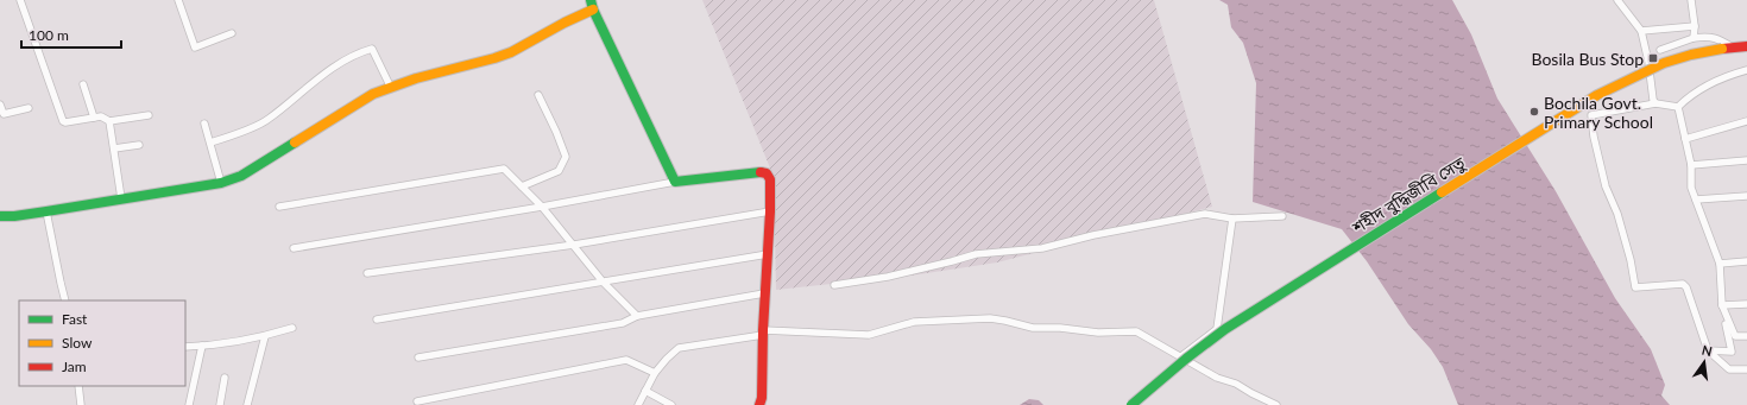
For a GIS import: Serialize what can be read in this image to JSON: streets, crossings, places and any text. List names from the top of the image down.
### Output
{
  "streets": {
    "street": ["শহীদ বুদ্ধিজীবি সেতু"]
  },
  "places": {
    "transit": ["Bosila Bus Stop"],
    "other": ["Bochila Govt. Primary School"]
  },
  "legend": ["Fast", "Slow", "Jam"],
  "scale_bar": "100 m",
  "north": "top"
}
